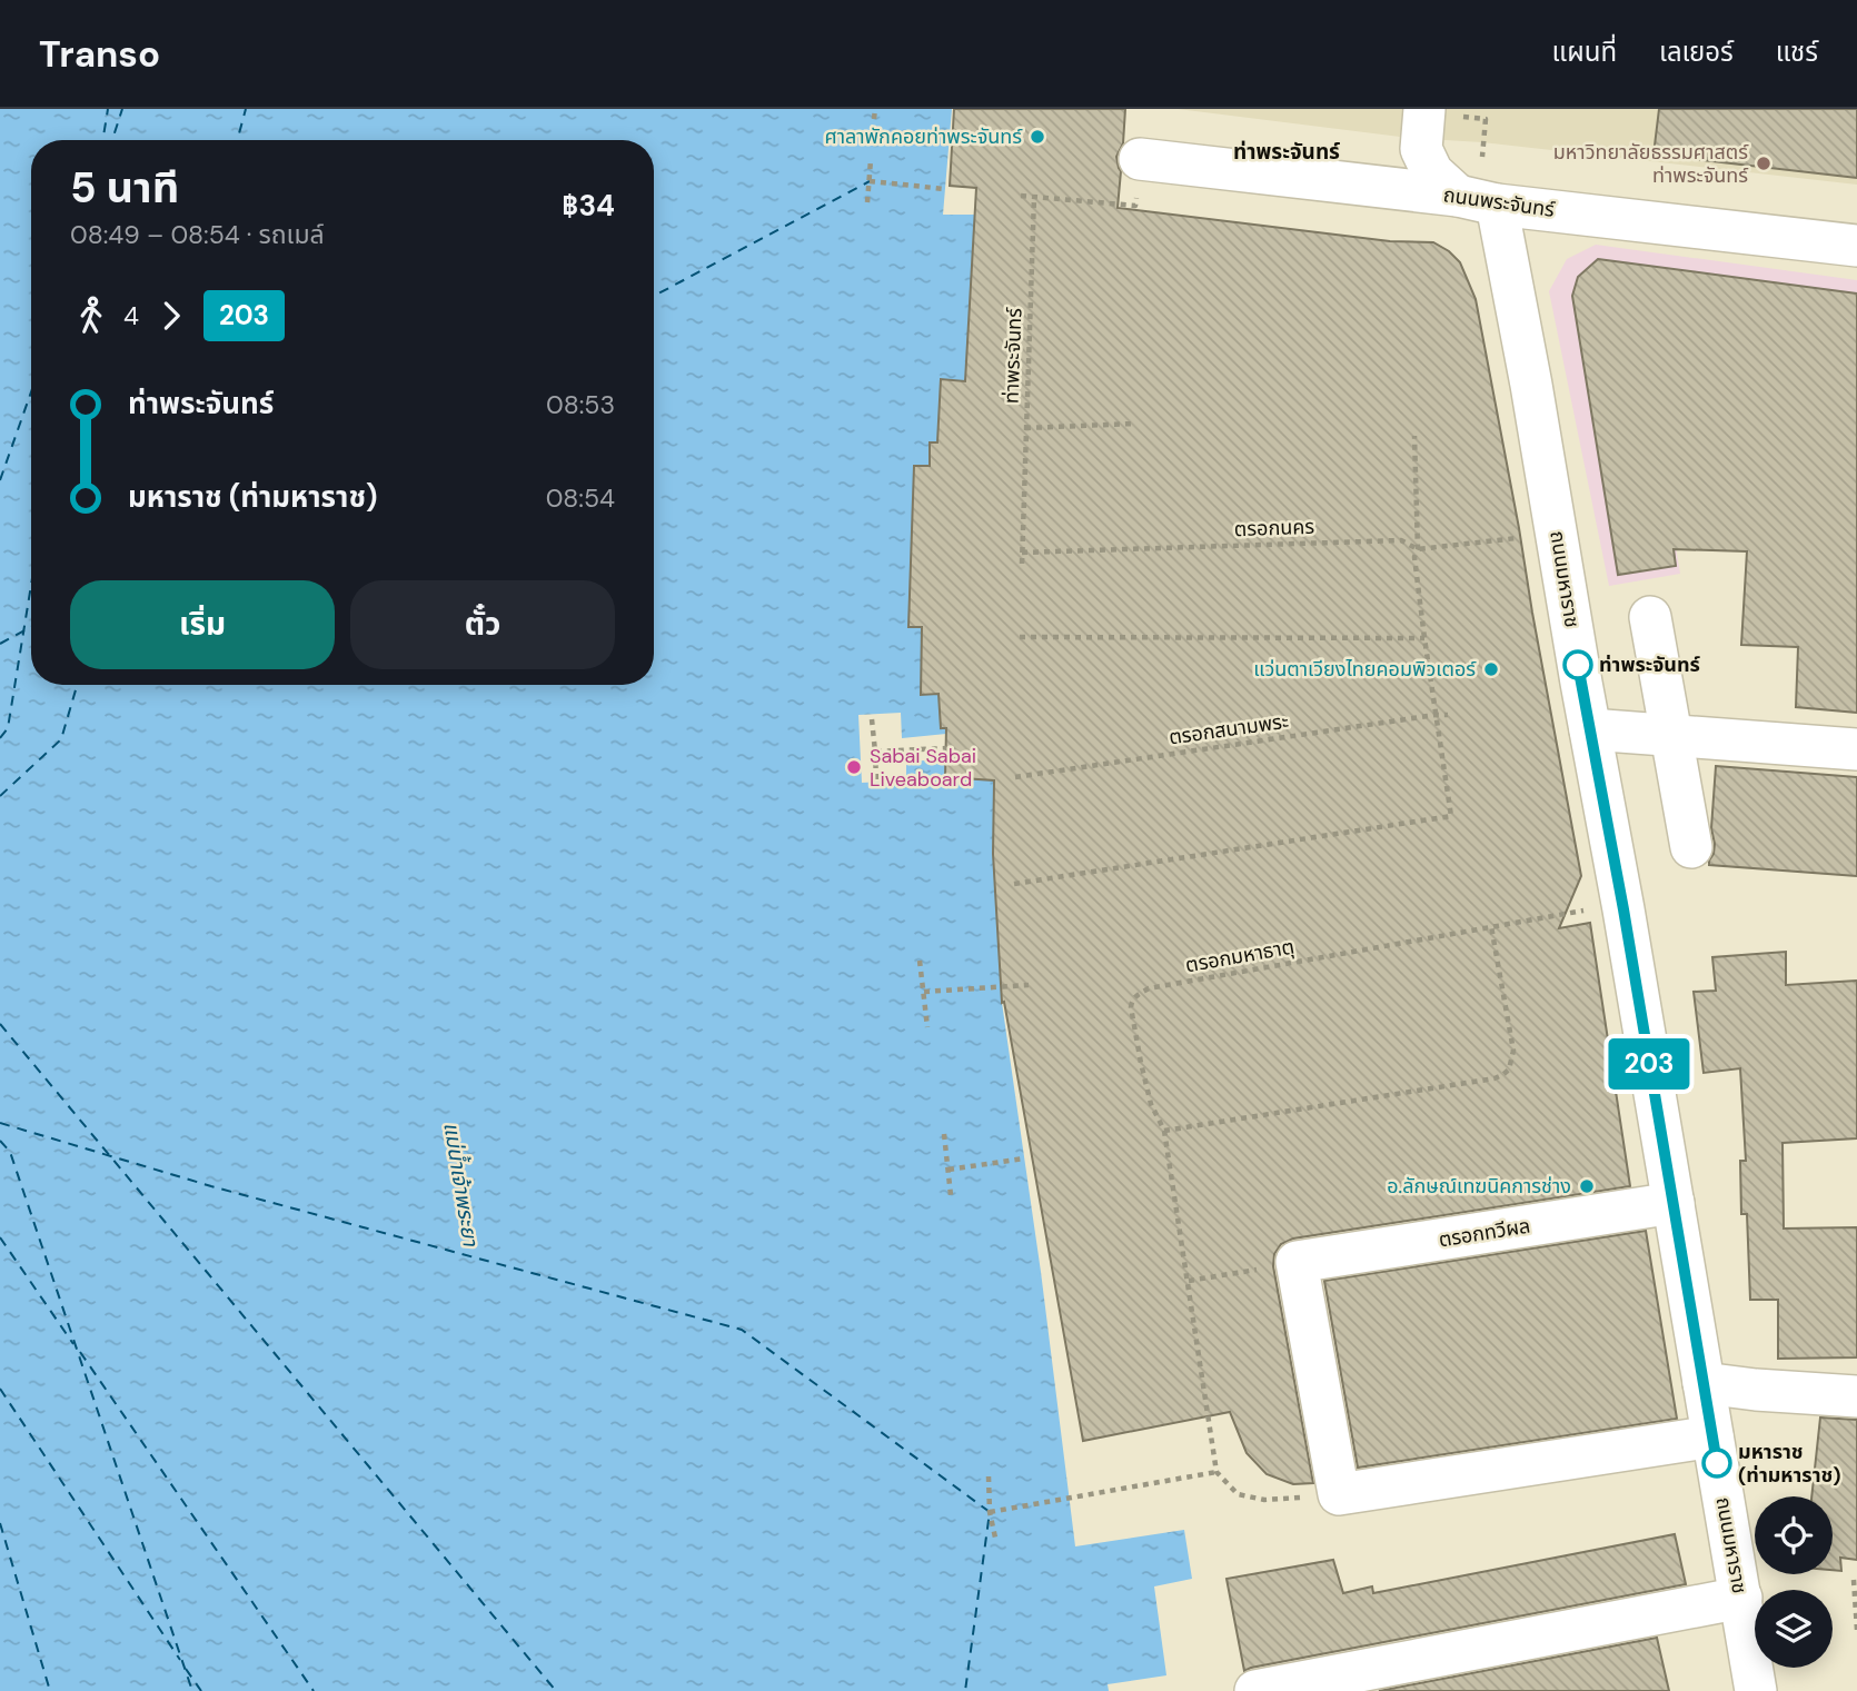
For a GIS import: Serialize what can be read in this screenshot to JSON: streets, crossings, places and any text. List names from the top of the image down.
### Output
{
  "streets": {
    "street": ["ถนนพระจันทร์", "ถนนมหาราช", "ตรอกทวีผล"],
    "path": [
      "ท่าพระจันทร์",
      "ตรอกนคร",
      "ตรอกสนามพระ",
      "ตรอกมหาธาตุ"
    ]
  },
  "crossings": [
    ["ถนนพระจันทร์", "ถนนมหาราช"],
    ["ท่าพระจันทร์", "ตรอกนคร"],
    ["ถนนมหาราช", "ตรอกมหาธาตุ"],
    ["ถนนมหาราช", "ตรอกทวีผล"]
  ],
  "districts": ["ท่าพระจันทร์"],
  "water": ["แม่น้ำเจ้าพระยา"],
  "places": [
    "ศาลาพักคอยท่าพระจันทร์",
    "มหาวิทยาลัยธรรมศาสตร์ ท่าพระจันทร์",
    "ท่าพระจันทร์",
    "แว่นตาเวียงไทยคอมพิวเตอร์",
    "Sabai Sabai Liveaboard",
    "อ.ลักษณ์เทฆนิคการช่าง",
    "มหาราช (ท่ามหาราช)"
  ],
  "lines": ["bus line 203"],
  "page": {
    "header": "Transo",
    "nav": ["แผนที่", "เลเยอร์", "แชร์"],
    "on_map": "203",
    "heading": ["5 นาที", "08:49 – 08:54 · รถเมล์", "฿34"],
    "legs": ["4", "203"],
    "list": [
      {
        "name": "ท่าพระจันทร์",
        "value": "08:53"
      },
      {
        "name": "มหาราช (ท่ามหาราช)",
        "value": "08:54"
      }
    ],
    "buttons": ["เริ่ม", "ตั๋ว"]
  }
}
